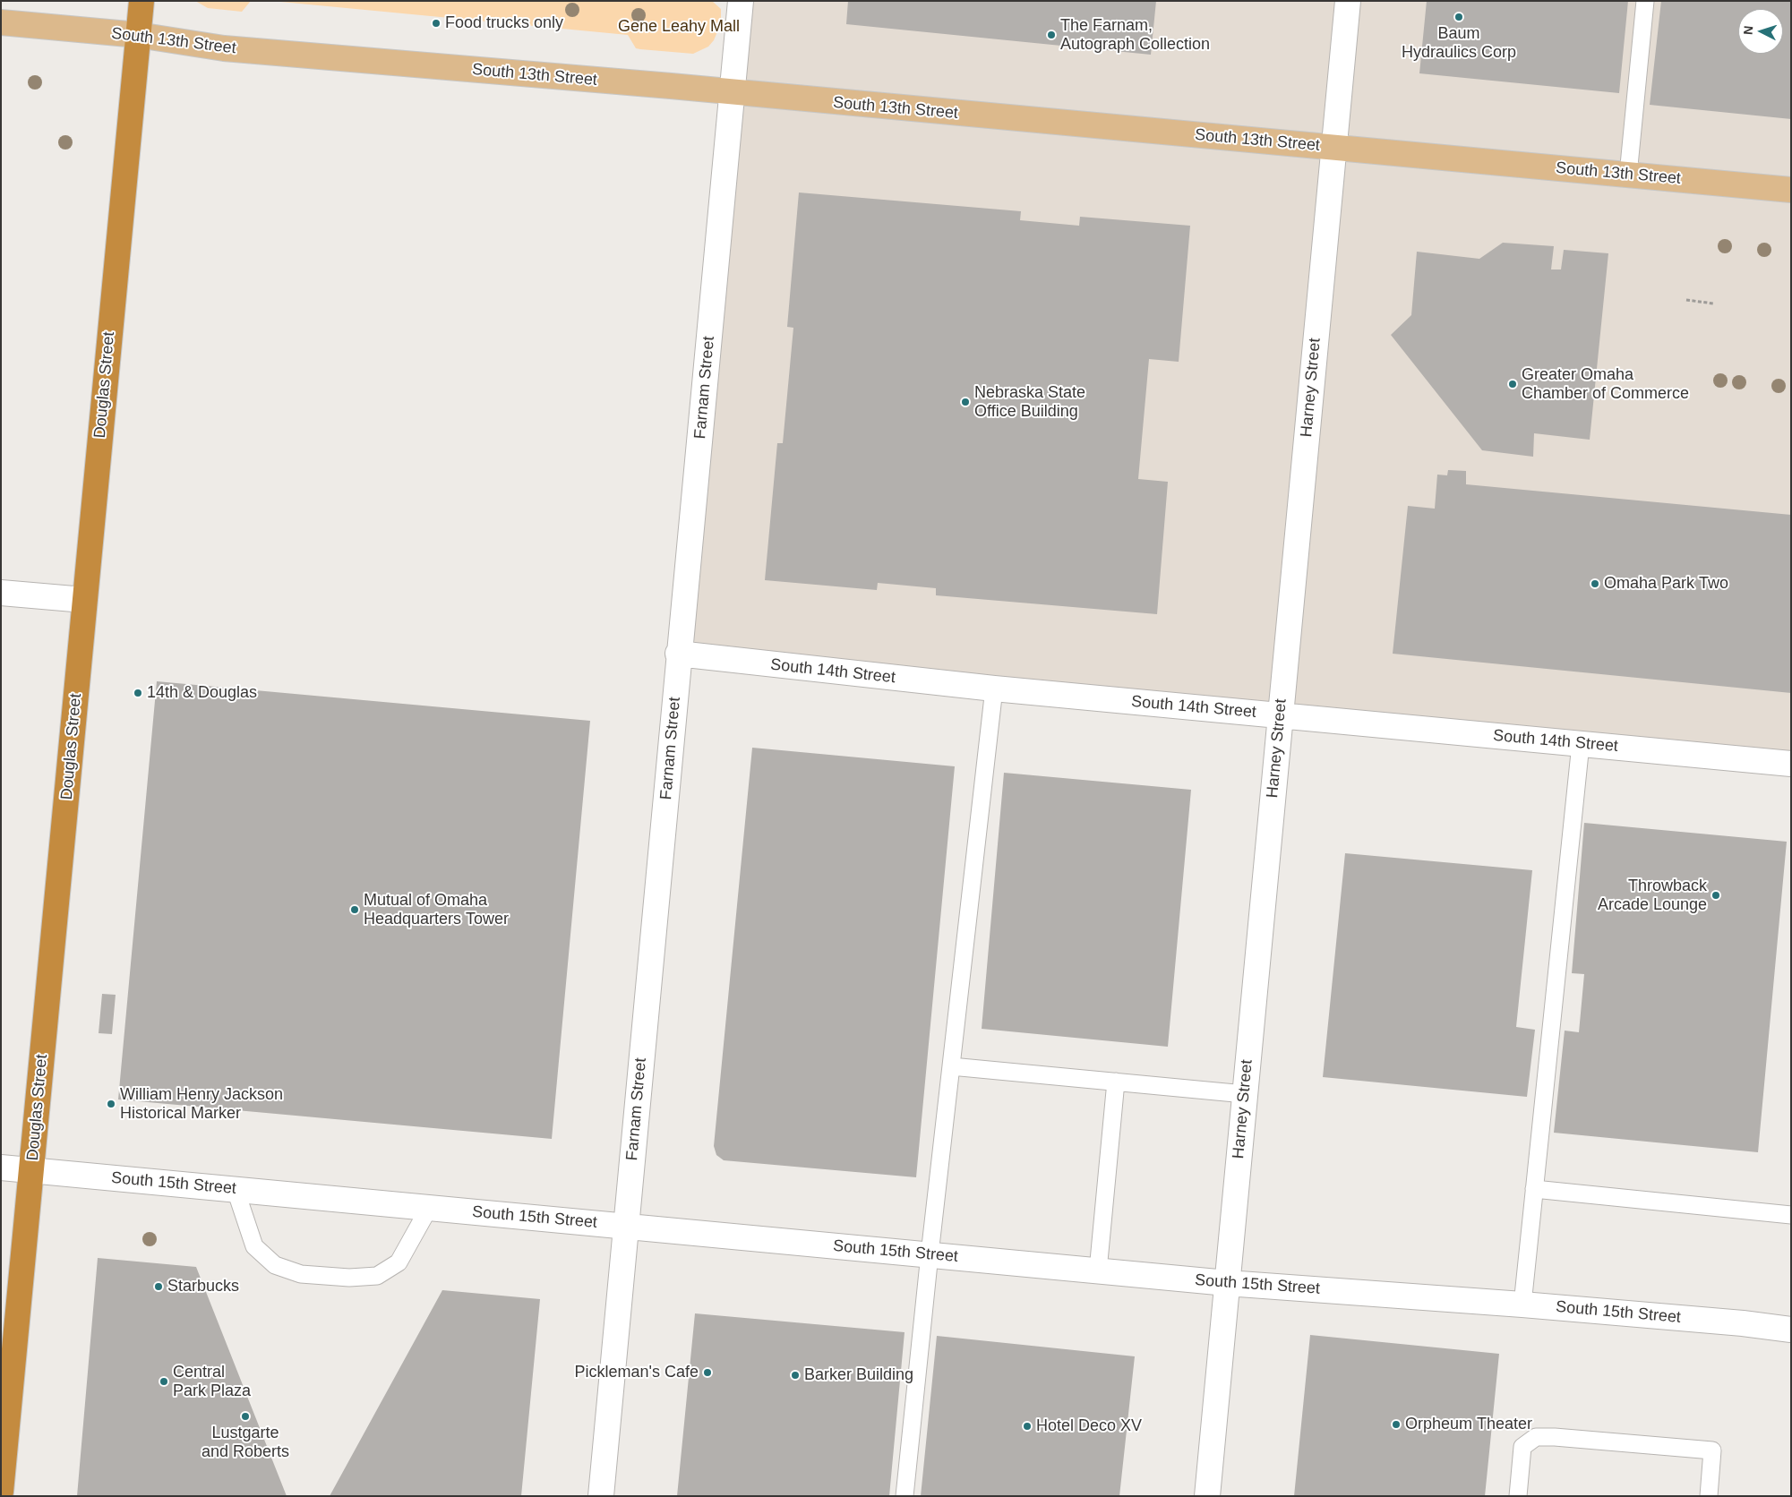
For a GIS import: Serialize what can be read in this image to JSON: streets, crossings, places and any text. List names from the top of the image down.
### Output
{
  "streets": {
    "highway": ["Douglas Street"],
    "main road": [
      "South 13th Street",
      "Farnam Street",
      "Harney Street",
      "South 14th Street",
      "South 15th Street"
    ]
  },
  "crossings": [
    ["South 13th Street", "Douglas Street"],
    ["South 13th Street", "Farnam Street"],
    ["South 13th Street", "Harney Street"],
    ["Douglas Street", "South 15th Street"],
    ["Farnam Street", "South 14th Street"],
    ["Farnam Street", "South 15th Street"],
    ["Harney Street", "South 14th Street"],
    ["Harney Street", "South 15th Street"]
  ],
  "parks": ["Gene Leahy Mall"],
  "places": [
    "Baum Hydraulics Corp",
    "Food trucks only",
    "The Farnam, Autograph Collection",
    "Greater Omaha Chamber of Commerce",
    "Nebraska State Office Building",
    "Omaha Park Two",
    "14th & Douglas",
    "Throwback Arcade Lounge",
    "Mutual of Omaha Headquarters Tower",
    "William Henry Jackson Historical Marker",
    "Starbucks",
    "Pickleman's Cafe",
    "Barker Building",
    "Central Park Plaza",
    "Lustgarte and Roberts",
    "Orpheum Theater",
    "Hotel Deco XV"
  ],
  "north": "left"
}
